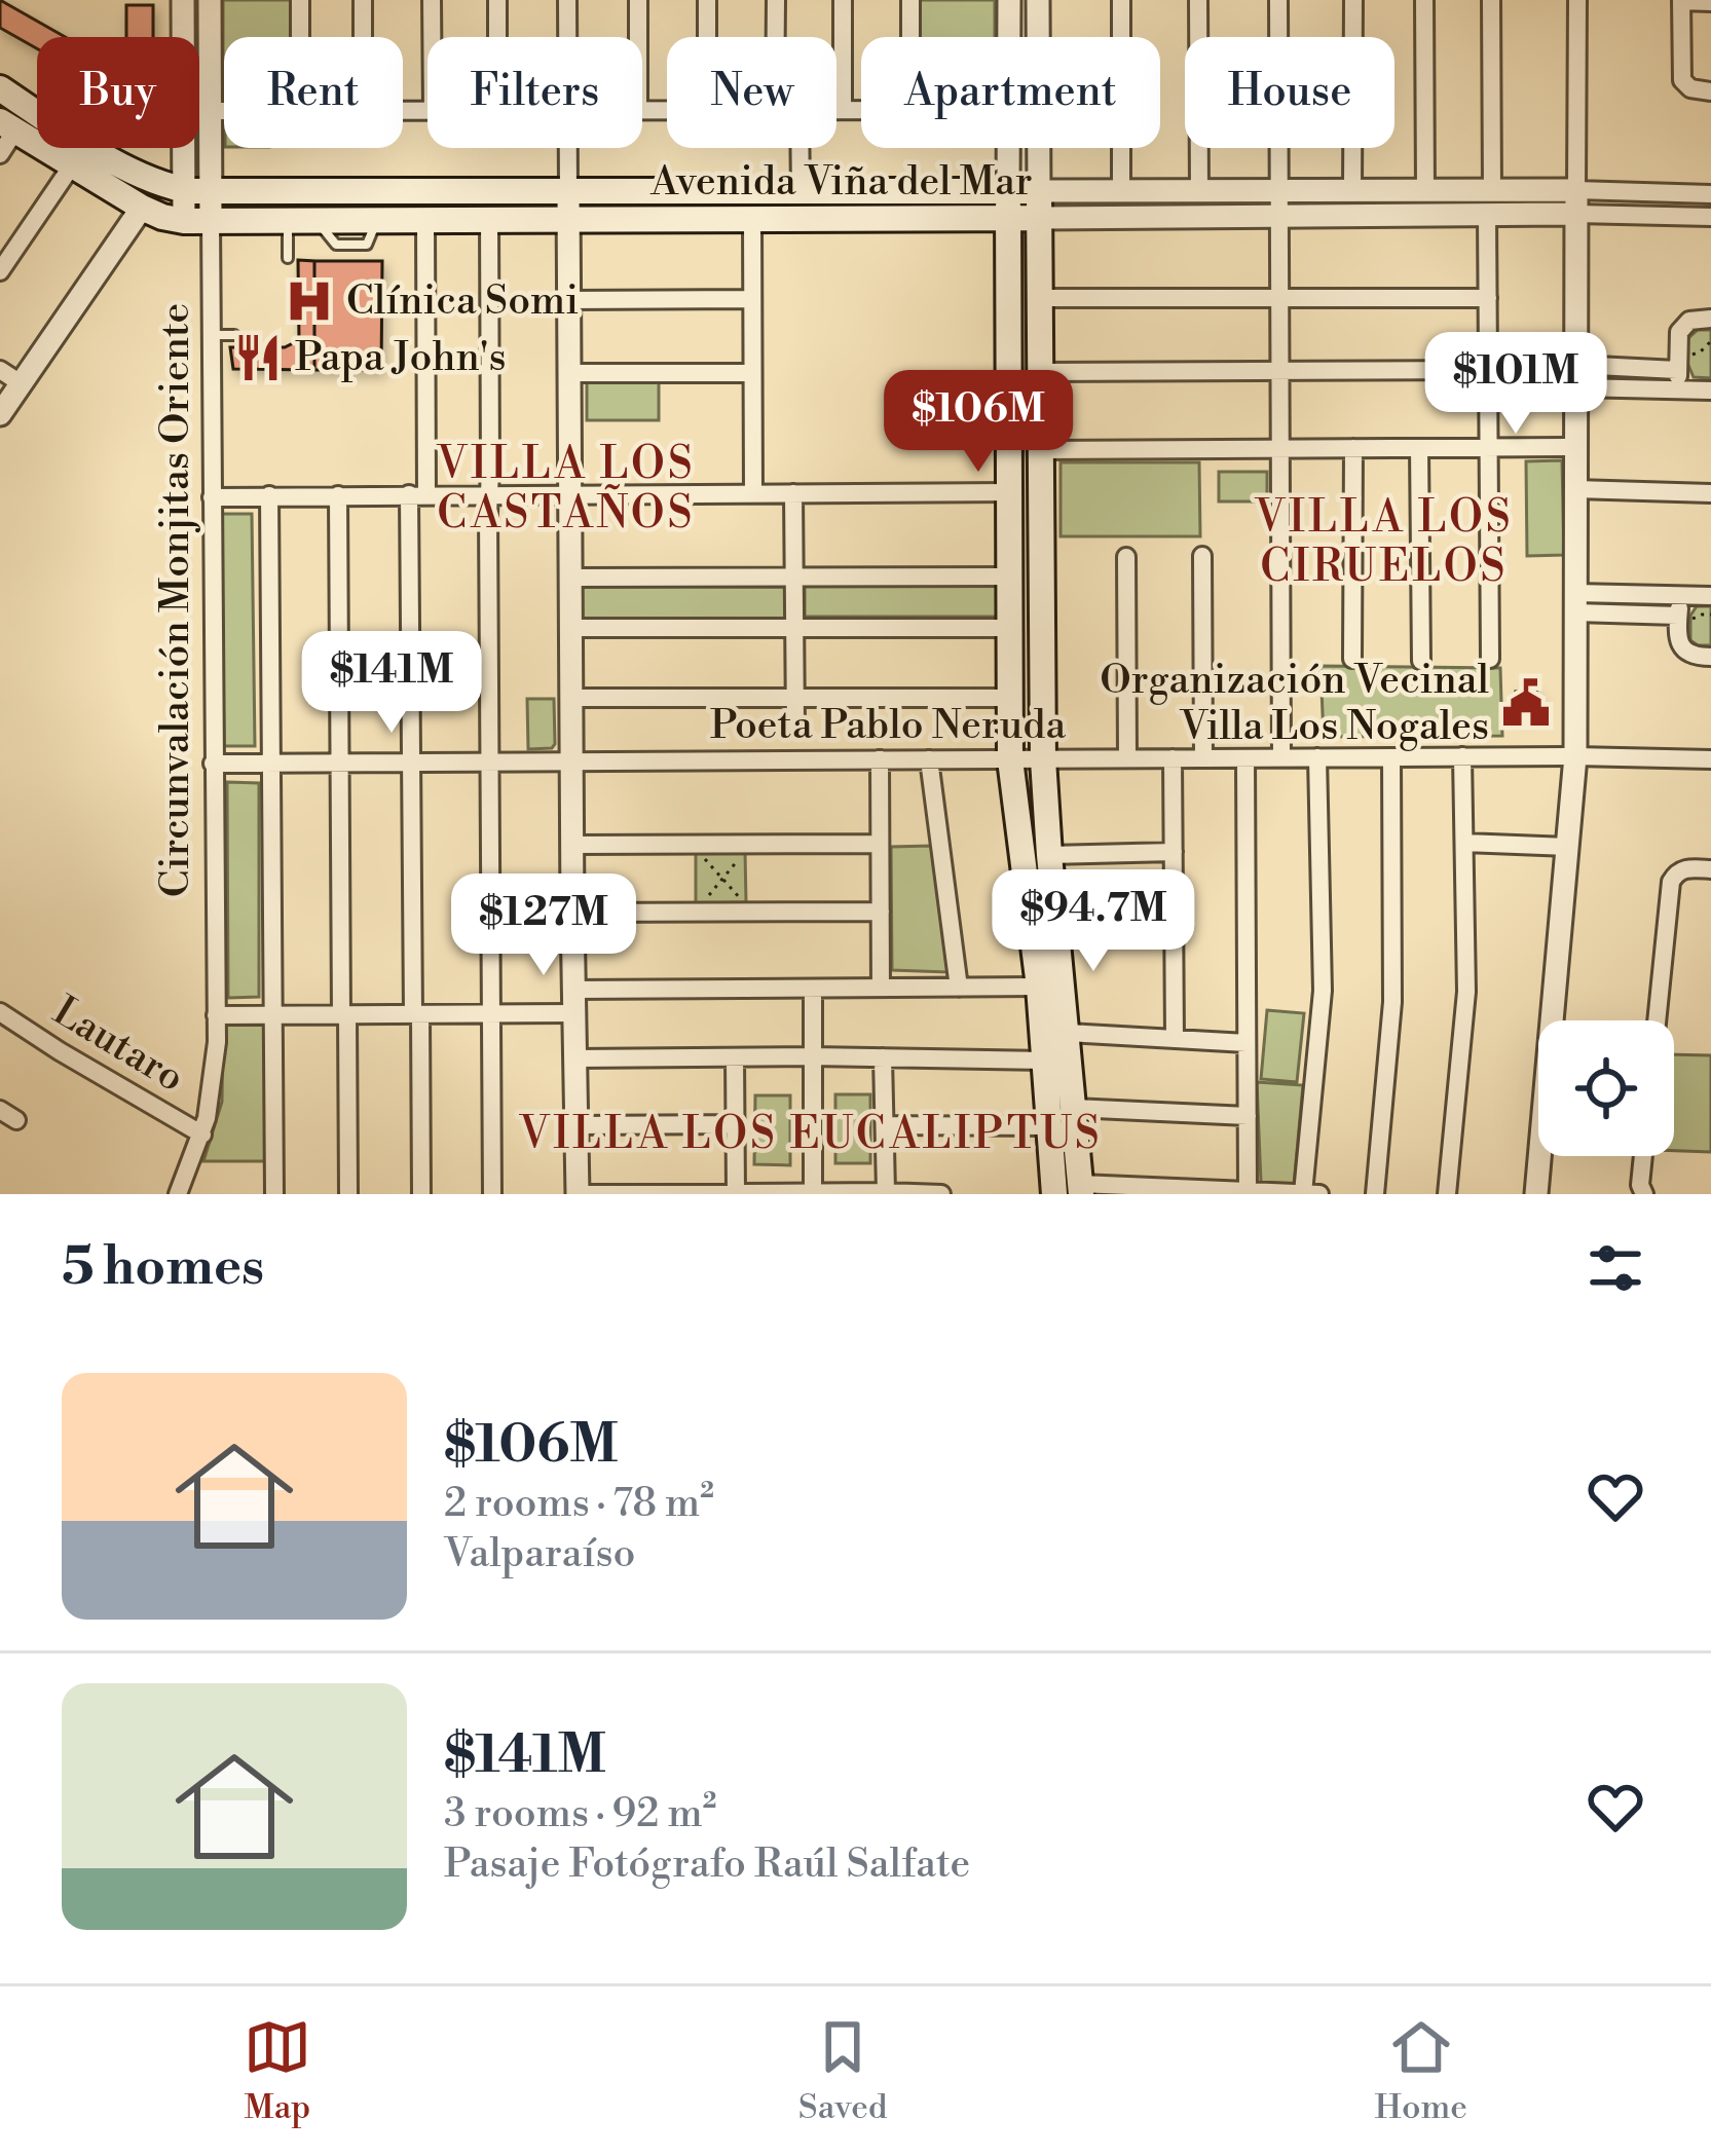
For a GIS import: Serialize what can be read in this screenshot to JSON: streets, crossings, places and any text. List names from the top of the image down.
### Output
{
  "streets": {
    "main road": ["Avenida Viña del Mar"],
    "street": ["Circunvalación Monjitas Oriente", "Poeta Pablo Neruda", "Lautaro"]
  },
  "crossings": [
    ["Avenida Viña del Mar", "Circunvalación Monjitas Oriente"],
    ["Circunvalación Monjitas Oriente", "Poeta Pablo Neruda"],
    ["Circunvalación Monjitas Oriente", "Lautaro"]
  ],
  "districts": ["VILLA LOS CASTAÑOS", "VILLA LOS CIRUELOS", "VILLA LOS EUCALIPTUS"],
  "places": {
    "hospital": ["Clínica Somi"],
    "restaurant": ["Papa John's"],
    "public building": ["Organización Vecinal Villa Los Nogales"]
  },
  "page": {
    "chip": [
      "Buy",
      "Rent",
      "Filters",
      "New",
      "Apartment",
      "House"
    ],
    "price": [
      "$101M",
      "$106M",
      "$141M",
      "$94.7M",
      "$127M"
    ],
    "heading": "5 homes",
    "list": [
      {
        "name": "$106M",
        "note": "2 rooms · 78 m² · Valparaíso"
      },
      {
        "name": "$141M",
        "note": "3 rooms · 92 m² · Pasaje Fotógrafo Raúl Salfate"
      }
    ],
    "tabs": ["Map", "Saved", "Home"]
  }
}
